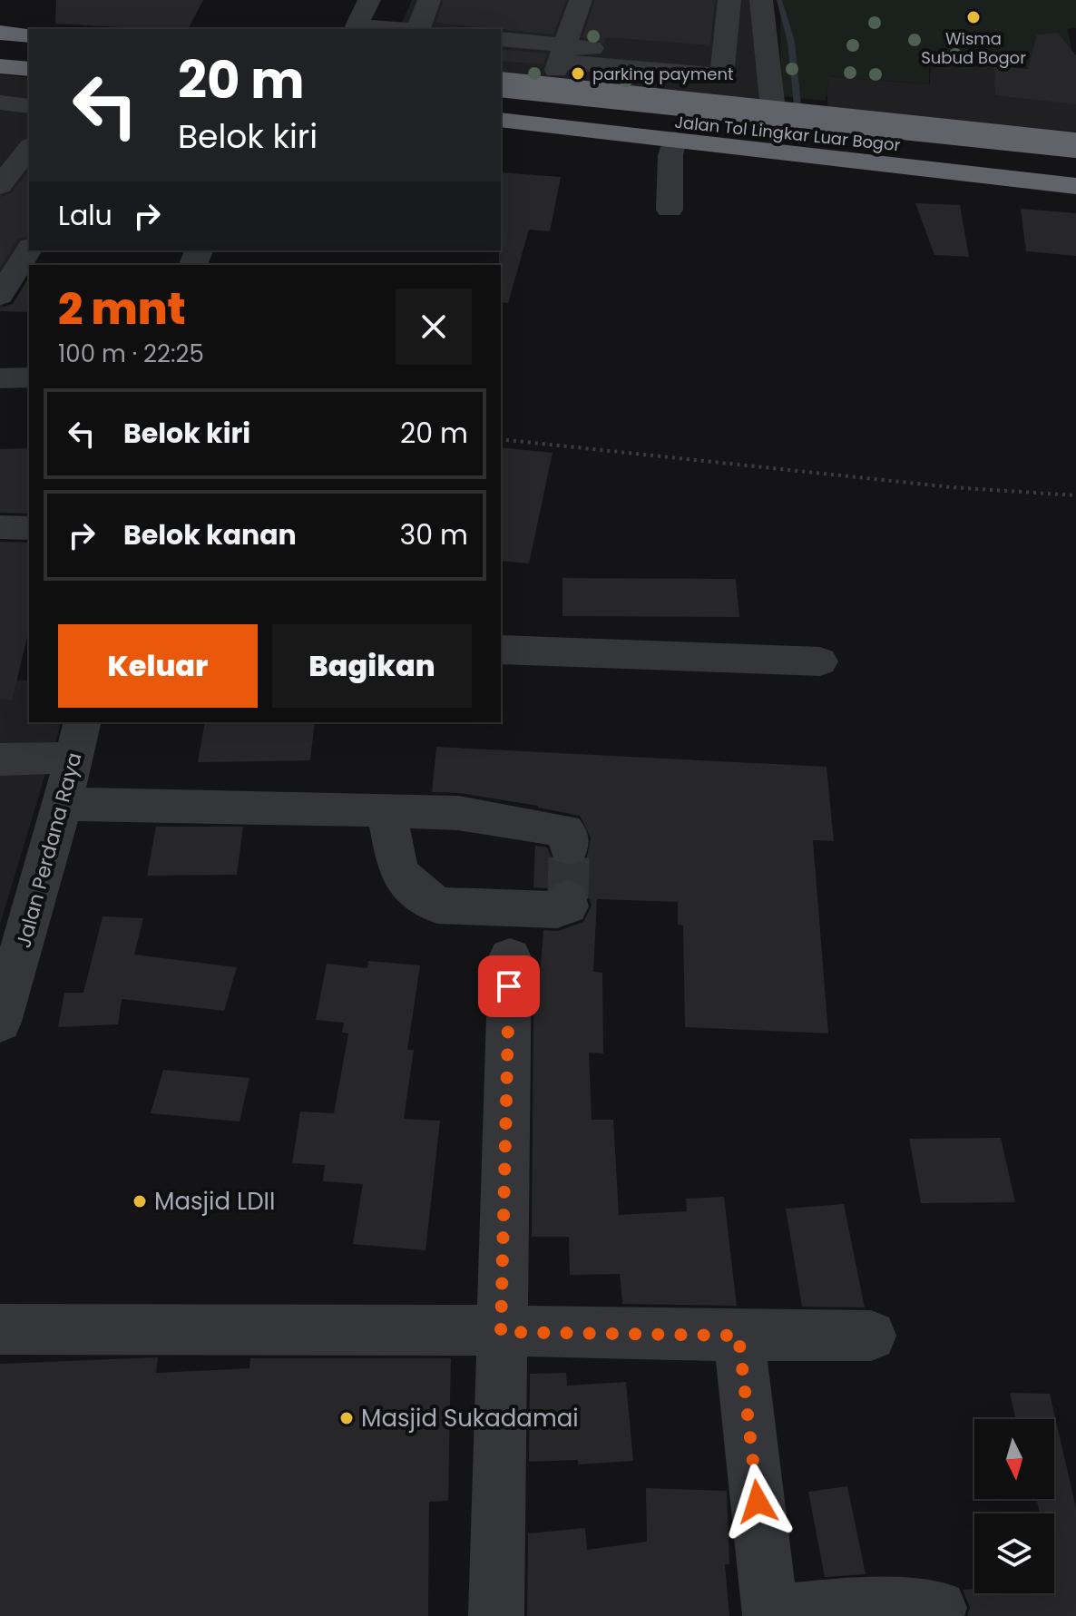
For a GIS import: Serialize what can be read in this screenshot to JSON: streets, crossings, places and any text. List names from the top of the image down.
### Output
{
  "streets": {
    "highway": ["Jalan Tol Lingkar Luar Bogor"],
    "street": ["Jalan Perdana Raya"]
  },
  "places": [
    "Wisma Subud Bogor",
    "parking payment",
    "Masjid LDII",
    "Masjid Sukadamai"
  ],
  "north": "bottom",
  "page": {
    "turn": ["20 m", "Belok kiri"],
    "then": "Lalu",
    "heading": ["2 mnt", "100 m · 22:25"],
    "list": [
      {
        "name": "Belok kiri",
        "value": "20 m"
      },
      {
        "name": "Belok kanan",
        "value": "30 m"
      }
    ],
    "buttons": ["Keluar", "Bagikan"]
  }
}
